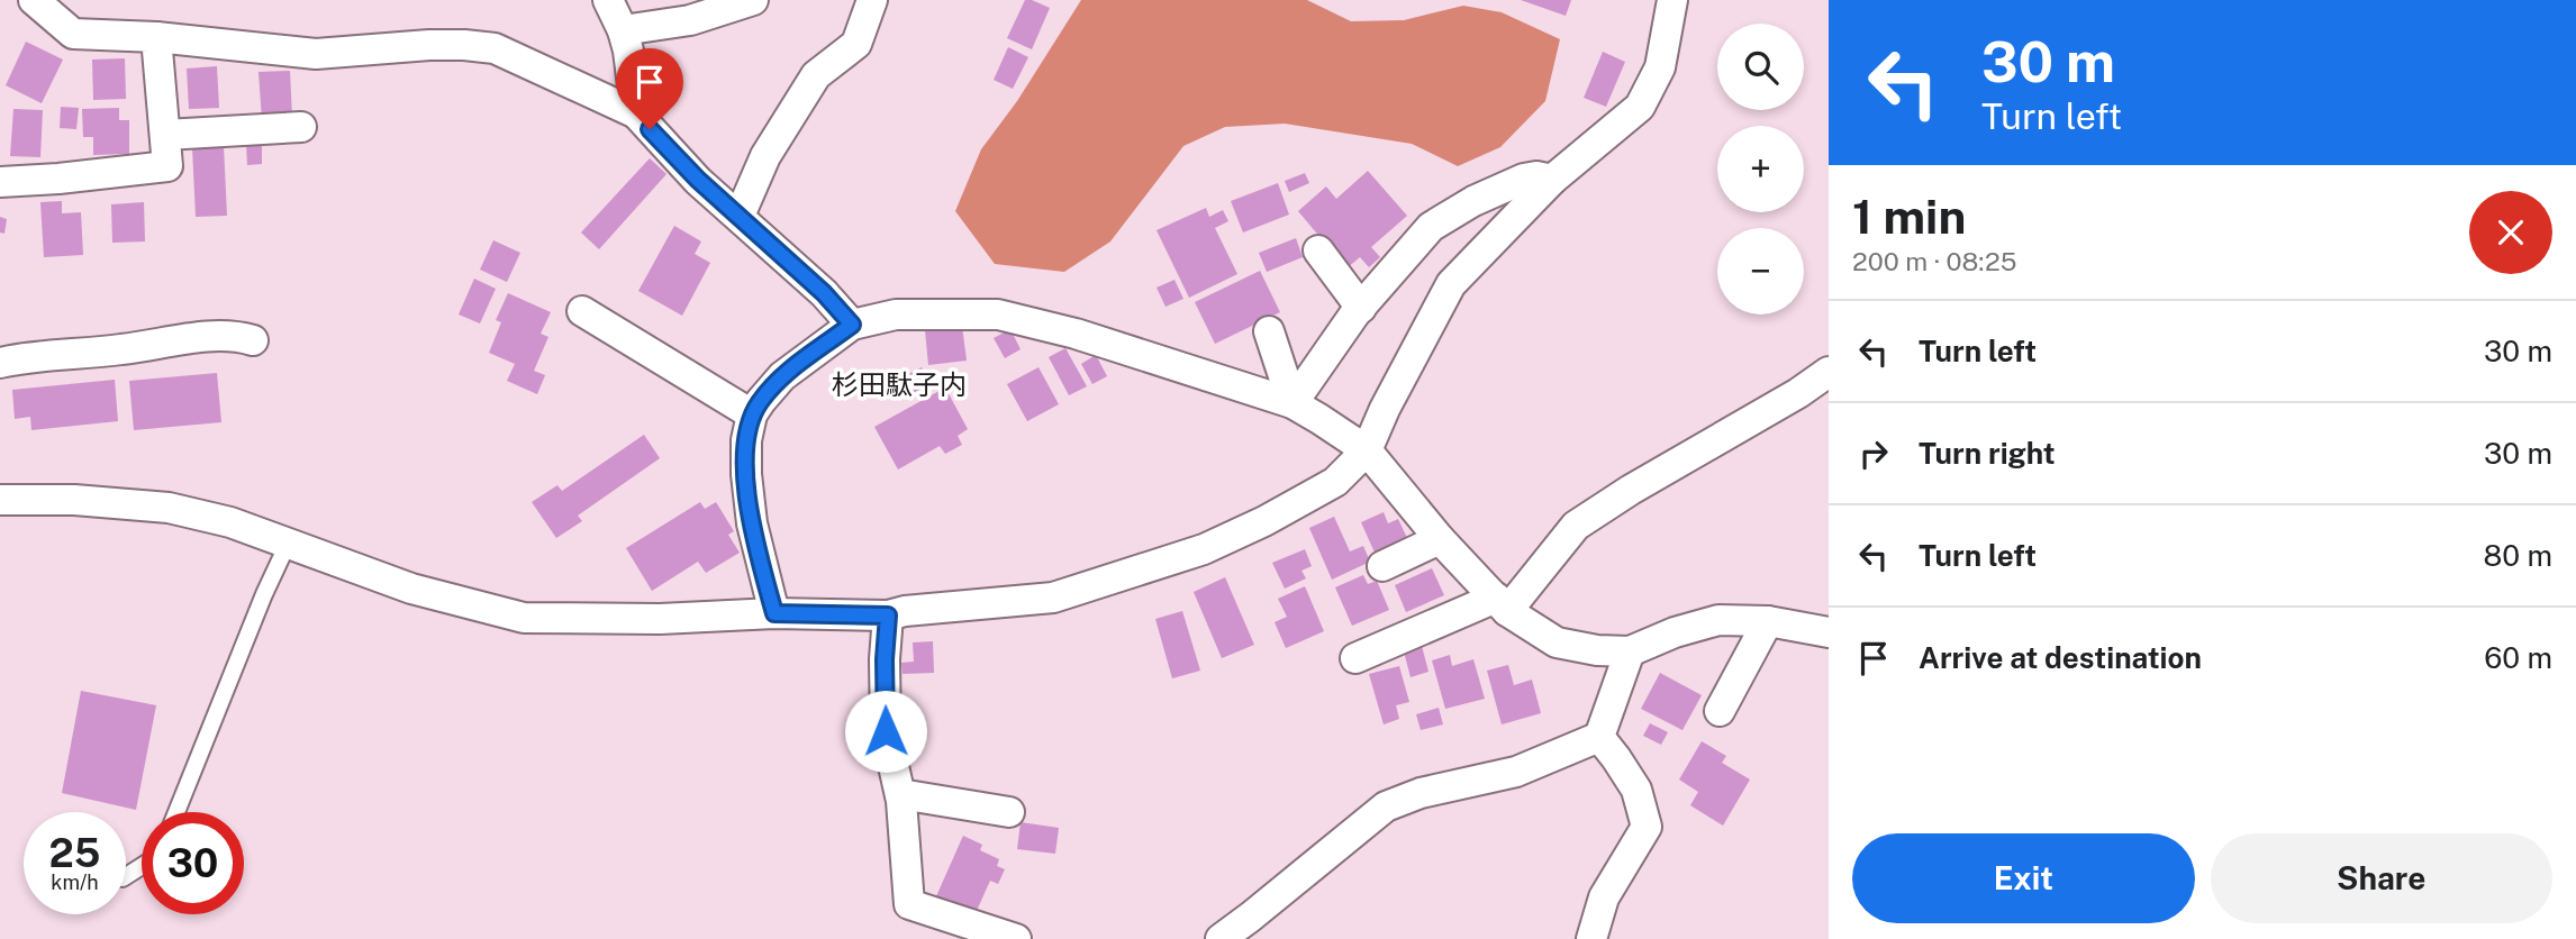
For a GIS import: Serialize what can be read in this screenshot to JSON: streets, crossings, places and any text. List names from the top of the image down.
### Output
{
  "districts": ["杉田駄子内"],
  "page": {
    "turn": ["30 m", "Turn left"],
    "map_buttons": ["+", "−"],
    "heading": ["1 min", "200 m · 08:25"],
    "list": [
      {
        "name": "Turn left",
        "value": "30 m"
      },
      {
        "name": "Turn right",
        "value": "30 m"
      },
      {
        "name": "Turn left",
        "value": "80 m"
      },
      {
        "name": "Arrive at destination",
        "value": "60 m"
      }
    ],
    "speed": "25 km/h",
    "limit": "30",
    "buttons": ["Exit", "Share"]
  }
}
